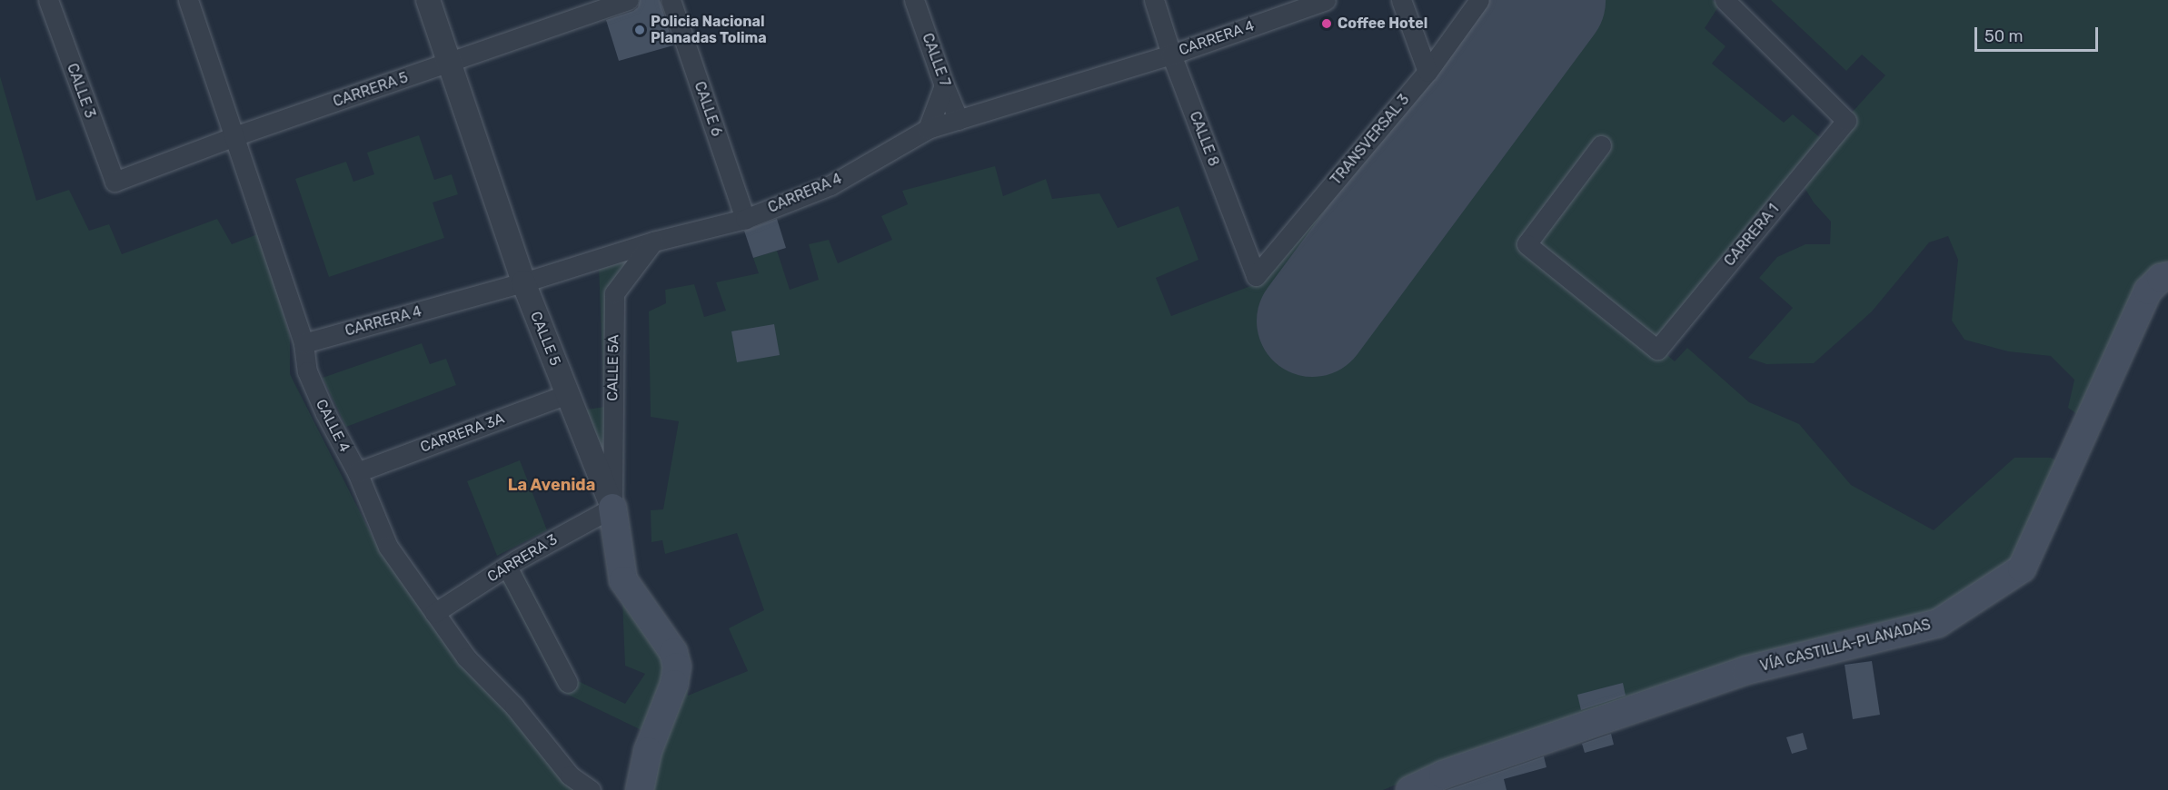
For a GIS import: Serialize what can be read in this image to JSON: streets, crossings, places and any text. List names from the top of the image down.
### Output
{
  "streets": {
    "main road": ["CALLE 5", "VÍA CASTILLA-PLANADAS"],
    "street": [
      "CARRERA 4",
      "CALLE 7",
      "CARRERA 5",
      "CALLE 3",
      "CALLE 6",
      "CALLE 8",
      "TRANSVERSAL 3",
      "CARRERA 1",
      "CALLE 5A",
      "CALLE 4",
      "CARRERA 3A",
      "CARRERA 3"
    ]
  },
  "crossings": [
    ["CARRERA 4", "CALLE 7"],
    ["CARRERA 4", "CALLE 6"],
    ["CARRERA 4", "CALLE 8"],
    ["CARRERA 4", "CALLE 5"],
    ["CARRERA 4", "CALLE 5A"],
    ["CARRERA 4", "CALLE 4"],
    ["CARRERA 5", "CALLE 3"],
    ["CARRERA 5", "CALLE 5"],
    ["CARRERA 5", "CALLE 4"],
    ["CALLE 8", "TRANSVERSAL 3"],
    ["CALLE 5", "CALLE 5A"],
    ["CALLE 5", "CARRERA 3A"],
    ["CALLE 5", "CARRERA 3"],
    ["CALLE 5A", "CARRERA 3"],
    ["CALLE 4", "CARRERA 3A"],
    ["CALLE 4", "CARRERA 3"]
  ],
  "districts": ["La Avenida"],
  "places": ["Coffee Hotel", "Policia Nacional Planadas Tolima"],
  "scale_bar": "50 m"
}
